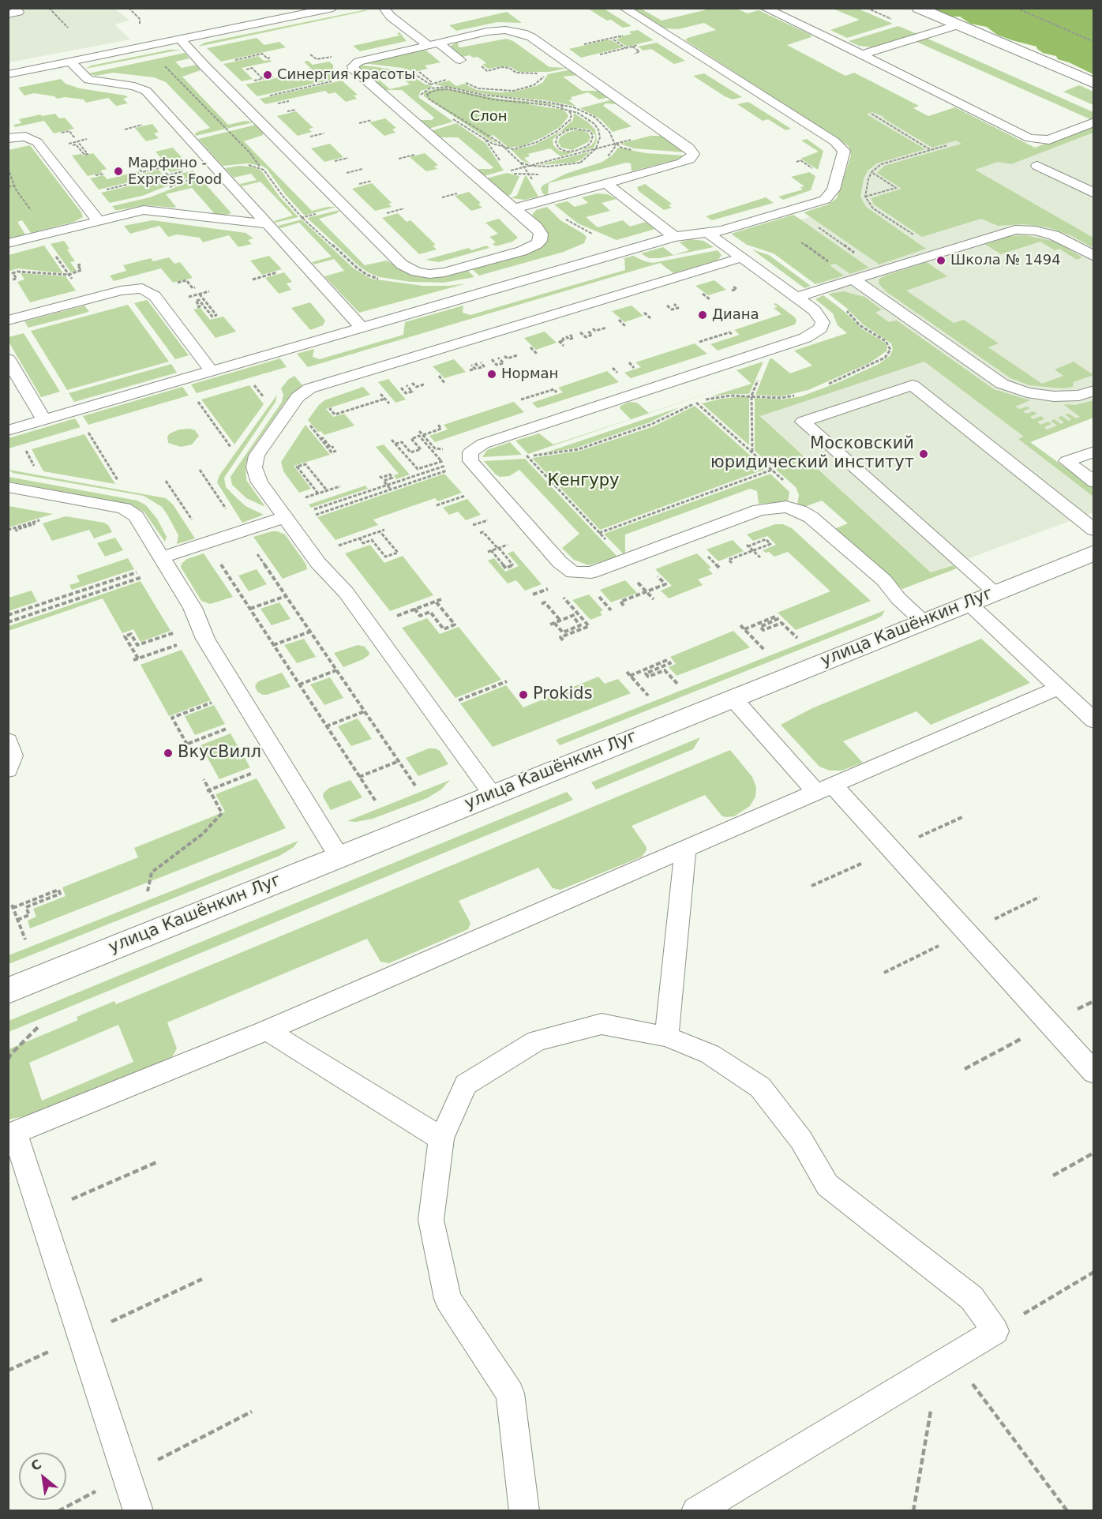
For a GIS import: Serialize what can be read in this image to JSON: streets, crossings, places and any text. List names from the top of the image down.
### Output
{
  "streets": {
    "street": ["улица Кашёнкин Луг"]
  },
  "parks": ["Слон", "Кенгуру"],
  "places": [
    "Синергия красоты",
    "Марфино - Express Food",
    "Школа № 1494",
    "Диана",
    "Норман",
    "Московский юридический институт",
    "Prokids",
    "ВкусВилл"
  ],
  "north": "top left"
}
